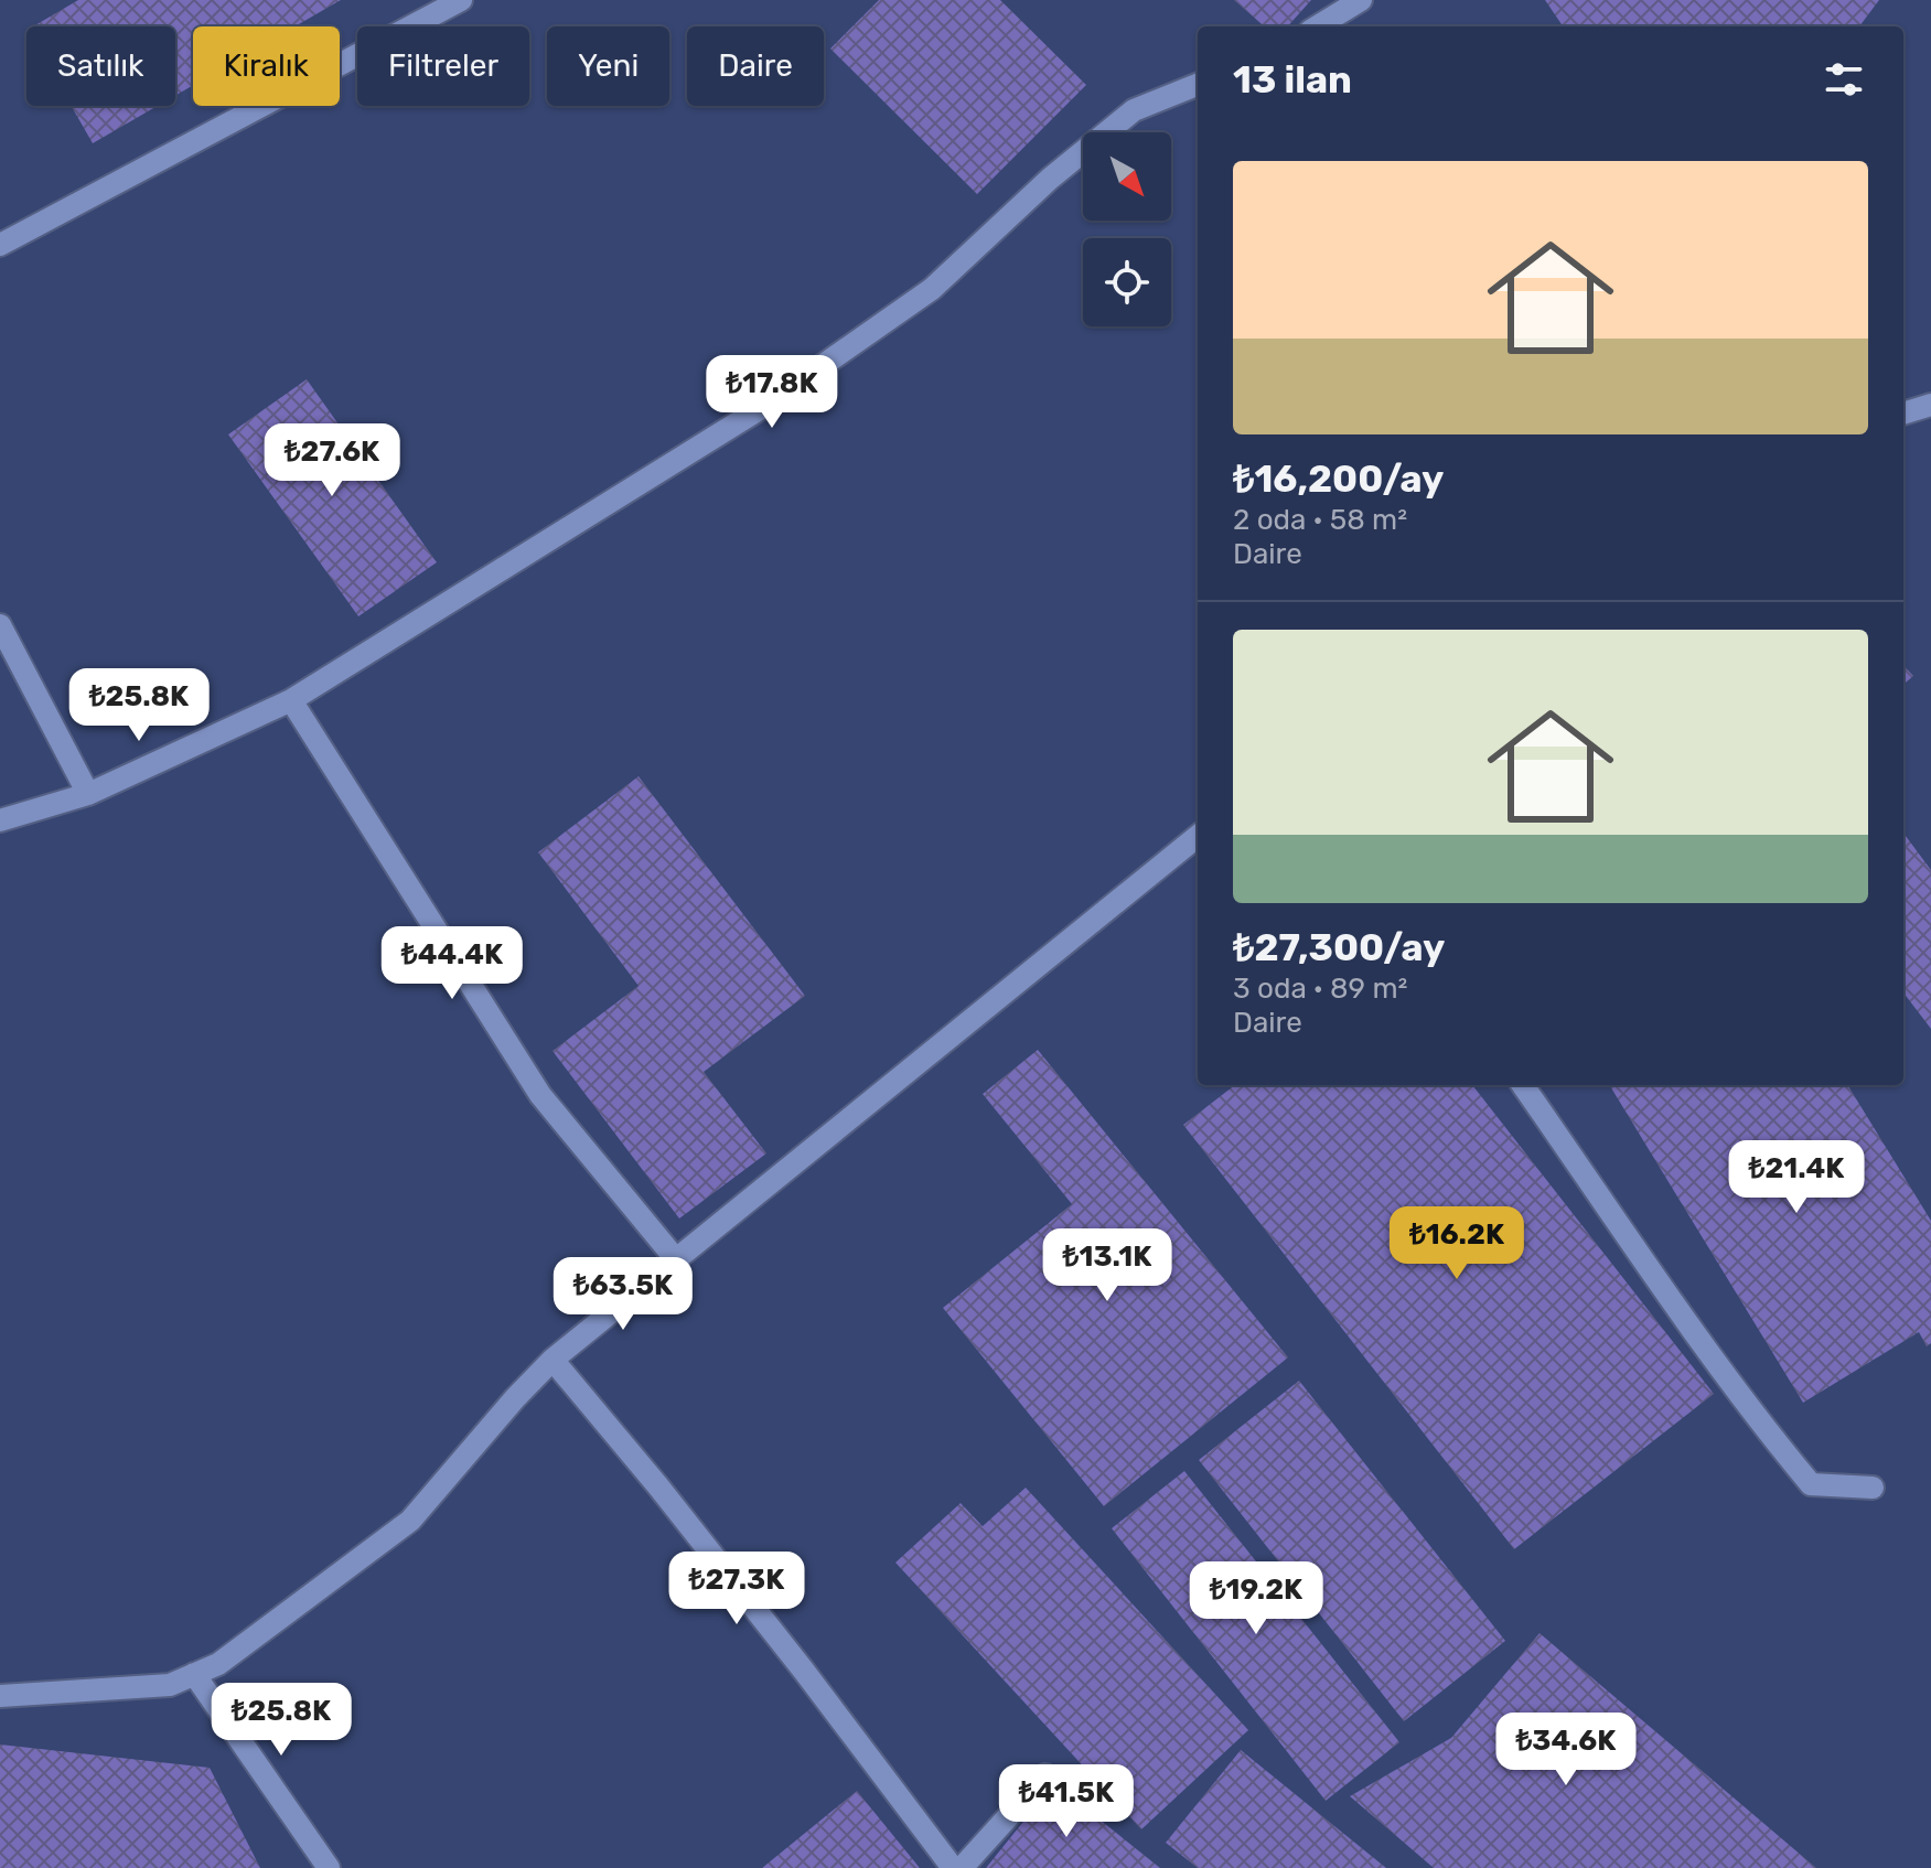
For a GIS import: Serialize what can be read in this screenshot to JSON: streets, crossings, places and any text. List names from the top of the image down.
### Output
{
  "north": "bottom right",
  "page": {
    "chip": [
      "Satılık",
      "Kiralık",
      "Filtreler",
      "Yeni",
      "Daire"
    ],
    "heading": "13 ilan",
    "list": [
      {
        "name": "₺16,200/ay",
        "note": "2 oda · 58 m² · Daire"
      },
      {
        "name": "₺27,300/ay",
        "note": "3 oda · 89 m² · Daire"
      }
    ],
    "price": [
      "₺17.8K",
      "₺27.6K",
      "₺25.8K",
      "₺44.4K",
      "₺21.4K",
      "₺16.2K",
      "₺13.1K",
      "₺63.5K",
      "₺27.3K",
      "₺19.2K",
      "₺25.8K",
      "₺34.6K",
      "₺41.5K"
    ]
  }
}
